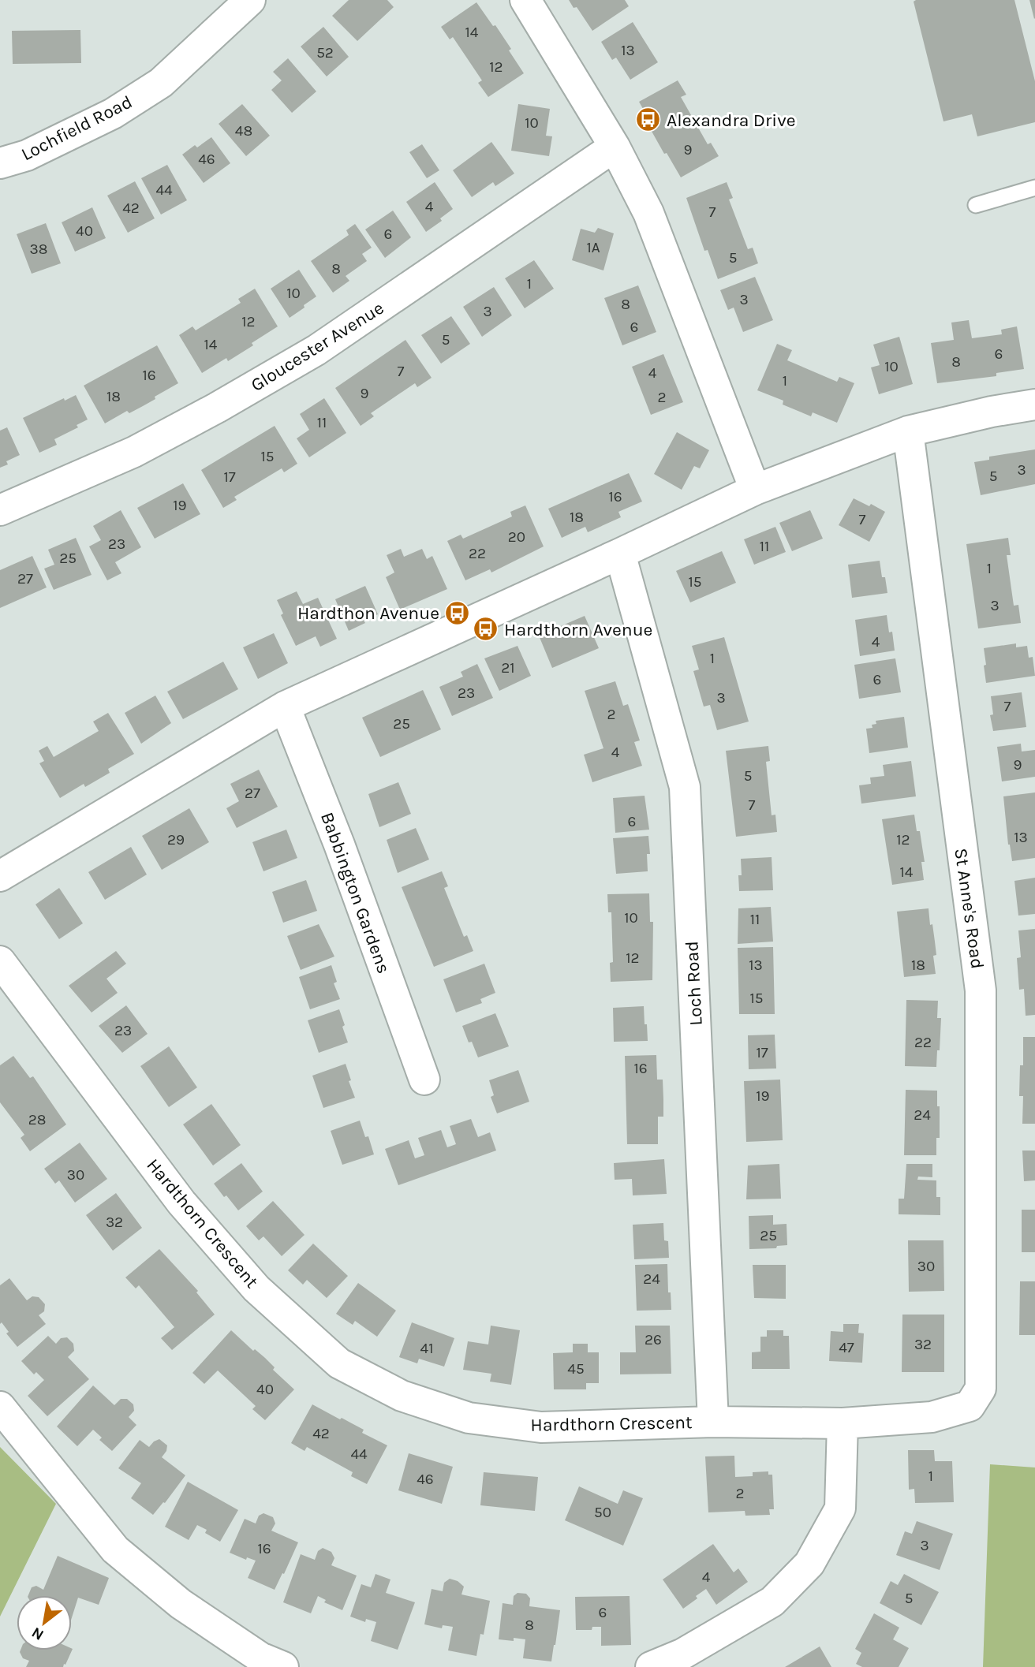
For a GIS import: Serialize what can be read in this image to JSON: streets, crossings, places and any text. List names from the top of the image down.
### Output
{
  "streets": {
    "street": [
      "Lochfield Road",
      "Gloucester Avenue",
      "Babbington Gardens",
      "St Anne's Road",
      "Loch Road",
      "Hardthorn Crescent"
    ]
  },
  "crossings": [
    ["St Anne's Road", "Hardthorn Crescent"],
    ["Loch Road", "Hardthorn Crescent"]
  ],
  "places": {
    "bus stop": ["Alexandra Drive", "Hardthon Avenue", "Hardthorn Avenue"]
  },
  "house_numbers": [
    "14",
    "13",
    "52",
    "12",
    "10",
    "48",
    "9",
    "46",
    "44",
    "4",
    "42",
    "7",
    "40",
    "6",
    "1A",
    "38",
    "5",
    "8",
    "1",
    "10",
    "3",
    "8",
    "3",
    "12",
    "6",
    "5",
    "14",
    "6",
    "8",
    "10",
    "7",
    "4",
    "16",
    "1",
    "9",
    "18",
    "2",
    "11",
    "15",
    "3",
    "5",
    "17",
    "16",
    "19",
    "18",
    "7",
    "20",
    "23",
    "11",
    "22",
    "25",
    "1",
    "27",
    "15",
    "3",
    "4",
    "1",
    "21",
    "6",
    "23",
    "3",
    "7",
    "2",
    "25",
    "4",
    "9",
    "5",
    "27",
    "7",
    "6",
    "13",
    "29",
    "12",
    "14",
    "10",
    "11",
    "12",
    "13",
    "18",
    "15",
    "23",
    "22",
    "17",
    "16",
    "19",
    "24",
    "28",
    "30",
    "32",
    "25",
    "30",
    "24",
    "26",
    "32",
    "47",
    "41",
    "45",
    "40",
    "42",
    "44",
    "1",
    "46",
    "2",
    "50",
    "3",
    "16",
    "4",
    "5",
    "6",
    "8"
  ],
  "north": "bottom left"
}
